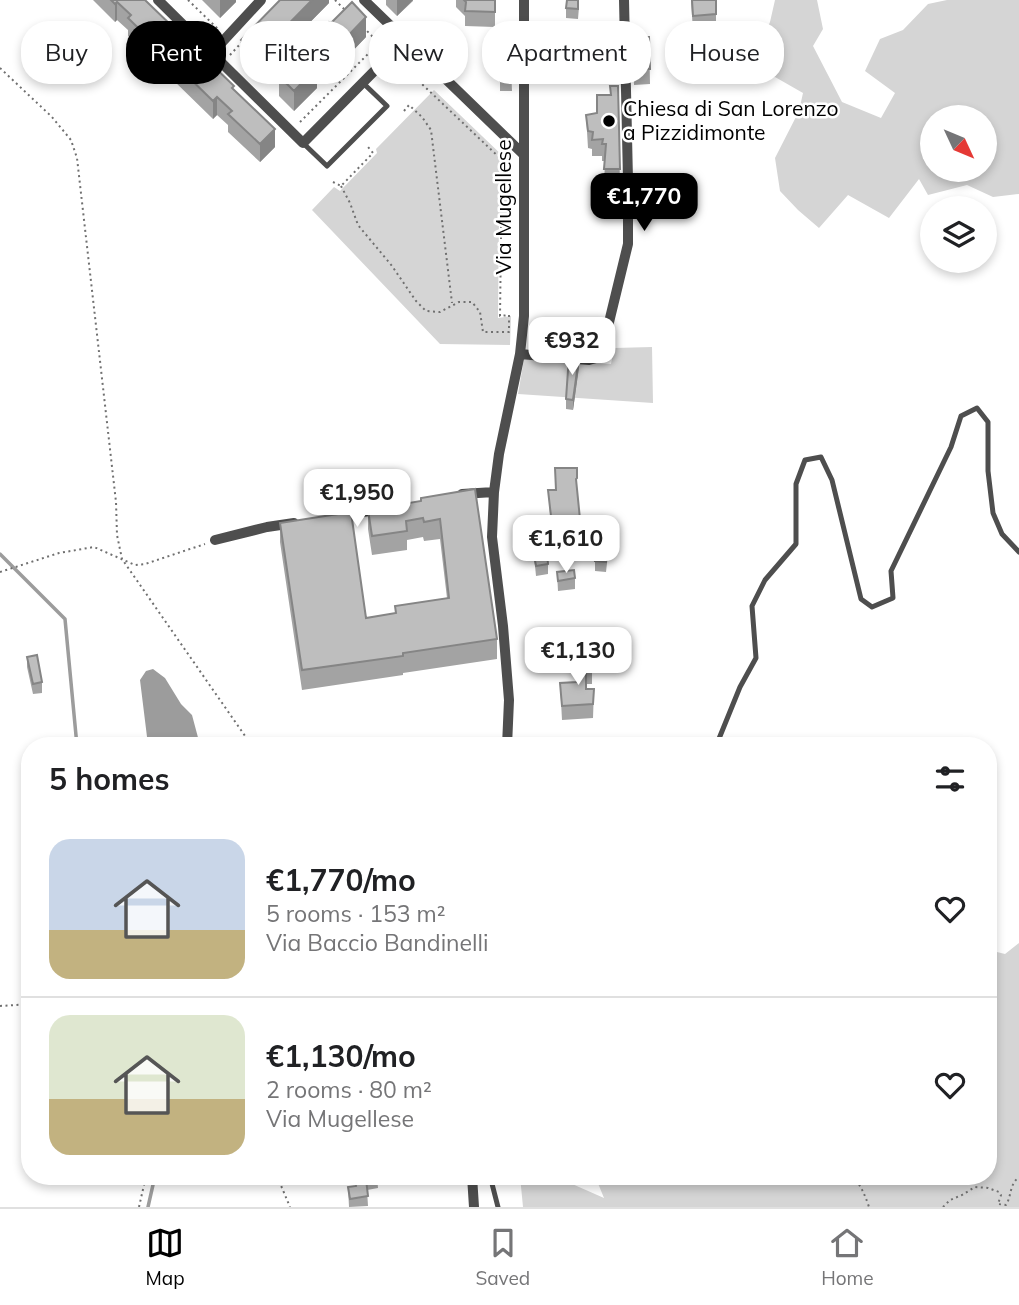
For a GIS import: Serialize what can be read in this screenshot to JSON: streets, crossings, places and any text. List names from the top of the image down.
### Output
{
  "streets": {
    "street": ["Via Mugellese"]
  },
  "places": ["Chiesa di San Lorenzo a Pizzidimonte"],
  "north": "bottom right",
  "page": {
    "chip": [
      "Buy",
      "Rent",
      "Filters",
      "New",
      "Apartment",
      "House"
    ],
    "price": [
      "€1,770",
      "€932",
      "€1,950",
      "€1,610",
      "€1,130"
    ],
    "heading": "5 homes",
    "list": [
      {
        "name": "€1,770/mo",
        "note": "5 rooms · 153 m² · Via Baccio Bandinelli"
      },
      {
        "name": "€1,130/mo",
        "note": "2 rooms · 80 m² · Via Mugellese"
      }
    ],
    "tabs": ["Map", "Saved", "Home"]
  }
}
